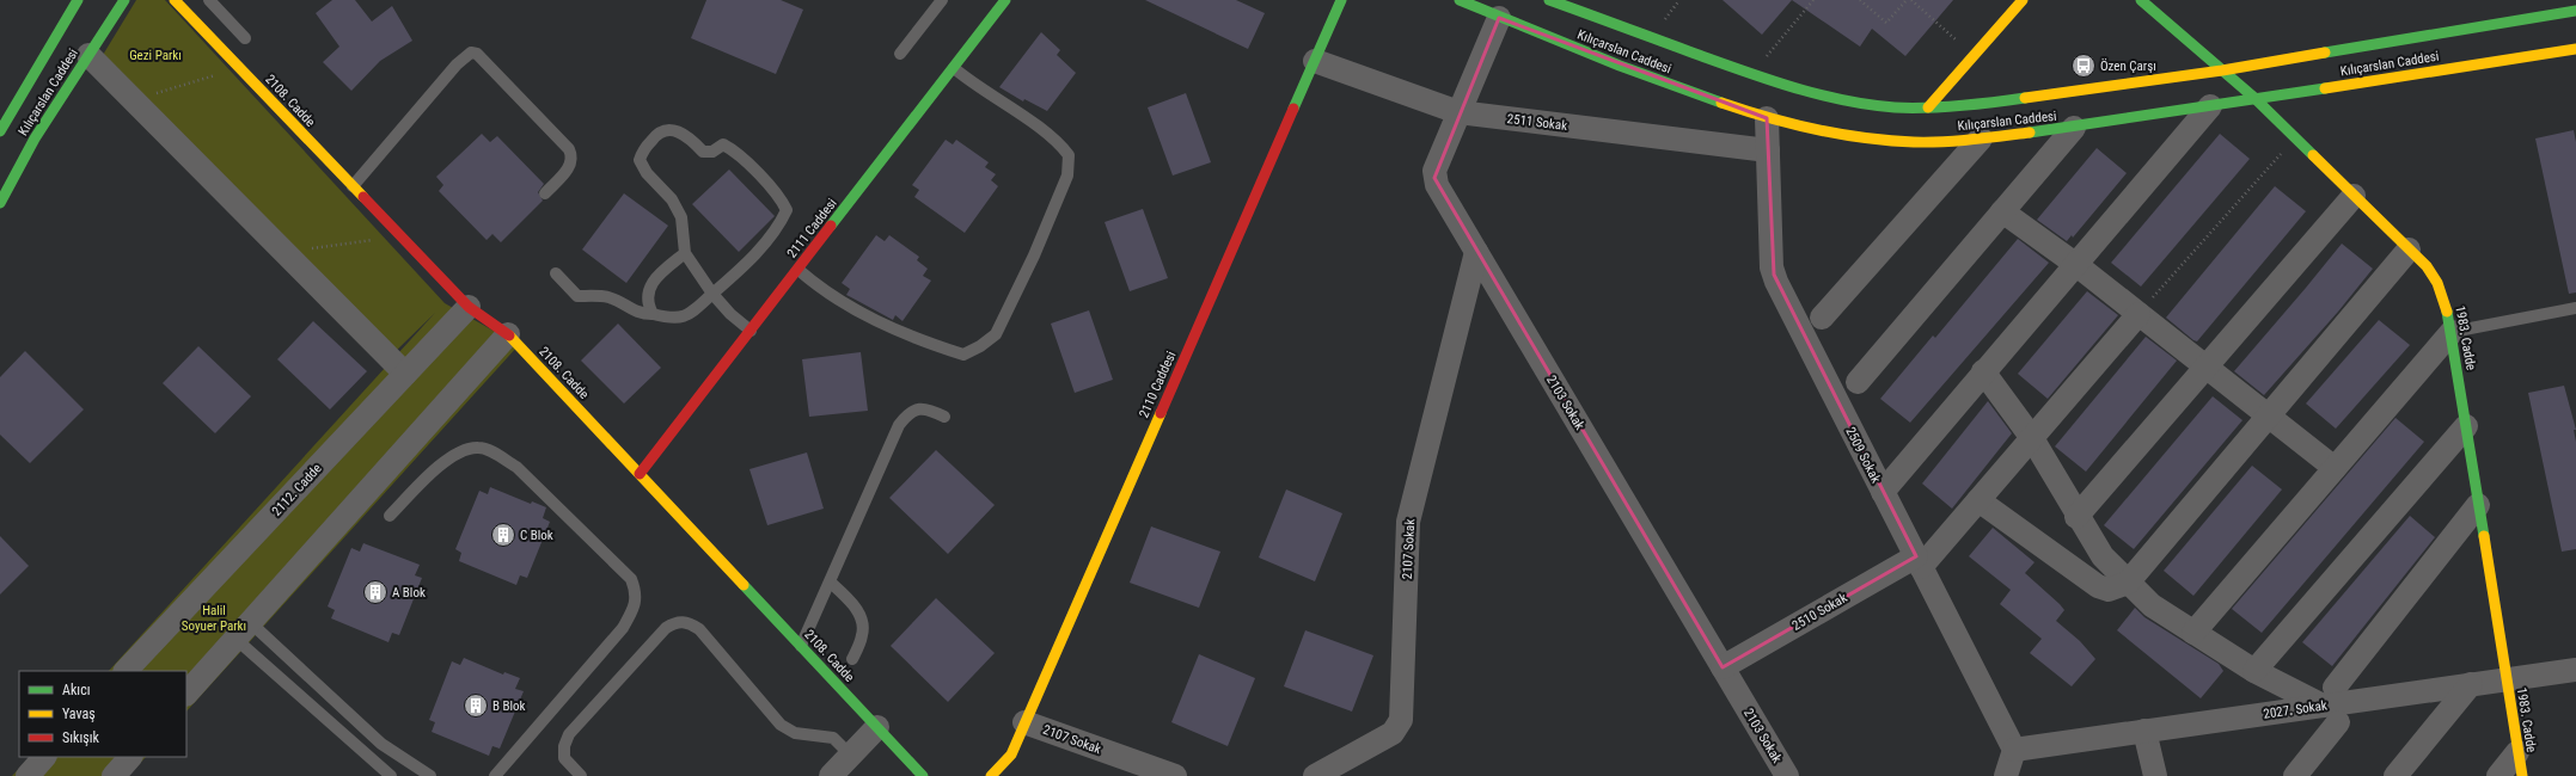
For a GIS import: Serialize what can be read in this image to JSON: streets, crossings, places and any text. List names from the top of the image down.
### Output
{
  "streets": {
    "street": [
      "Kılıçarslan Caddesi",
      "2108. Cadde",
      "2511 Sokak",
      "2111 Caddesi",
      "1983. Cadde",
      "2110 Caddesi",
      "2103 Sokak",
      "2509 Sokak",
      "2112. Cadde",
      "2107 Sokak",
      "2510 Sokak",
      "2027. Sokak"
    ]
  },
  "crossings": [
    ["Kılıçarslan Caddesi", "1983. Cadde"],
    ["Kılıçarslan Caddesi", "2103 Sokak"],
    ["Kılıçarslan Caddesi", "2509 Sokak"],
    ["2108. Cadde", "2111 Caddesi"],
    ["2108. Cadde", "2112. Cadde"],
    ["2511 Sokak", "2110 Caddesi"],
    ["2511 Sokak", "2103 Sokak"],
    ["2511 Sokak", "2509 Sokak"],
    ["1983. Cadde", "2027. Sokak"],
    ["2110 Caddesi", "2107 Sokak"],
    ["2103 Sokak", "2107 Sokak"],
    ["2103 Sokak", "2510 Sokak"],
    ["2509 Sokak", "2510 Sokak"],
    ["2509 Sokak", "2027. Sokak"]
  ],
  "parks": ["Gezi Parkı", "Halil Soyuer Parkı"],
  "places": {
    "bus stop": ["Özen Çarşı"],
    "building": ["C Blok", "A Blok", "B Blok"]
  },
  "legend": ["Akıcı", "Yavaş", "Sıkışık"]
}
